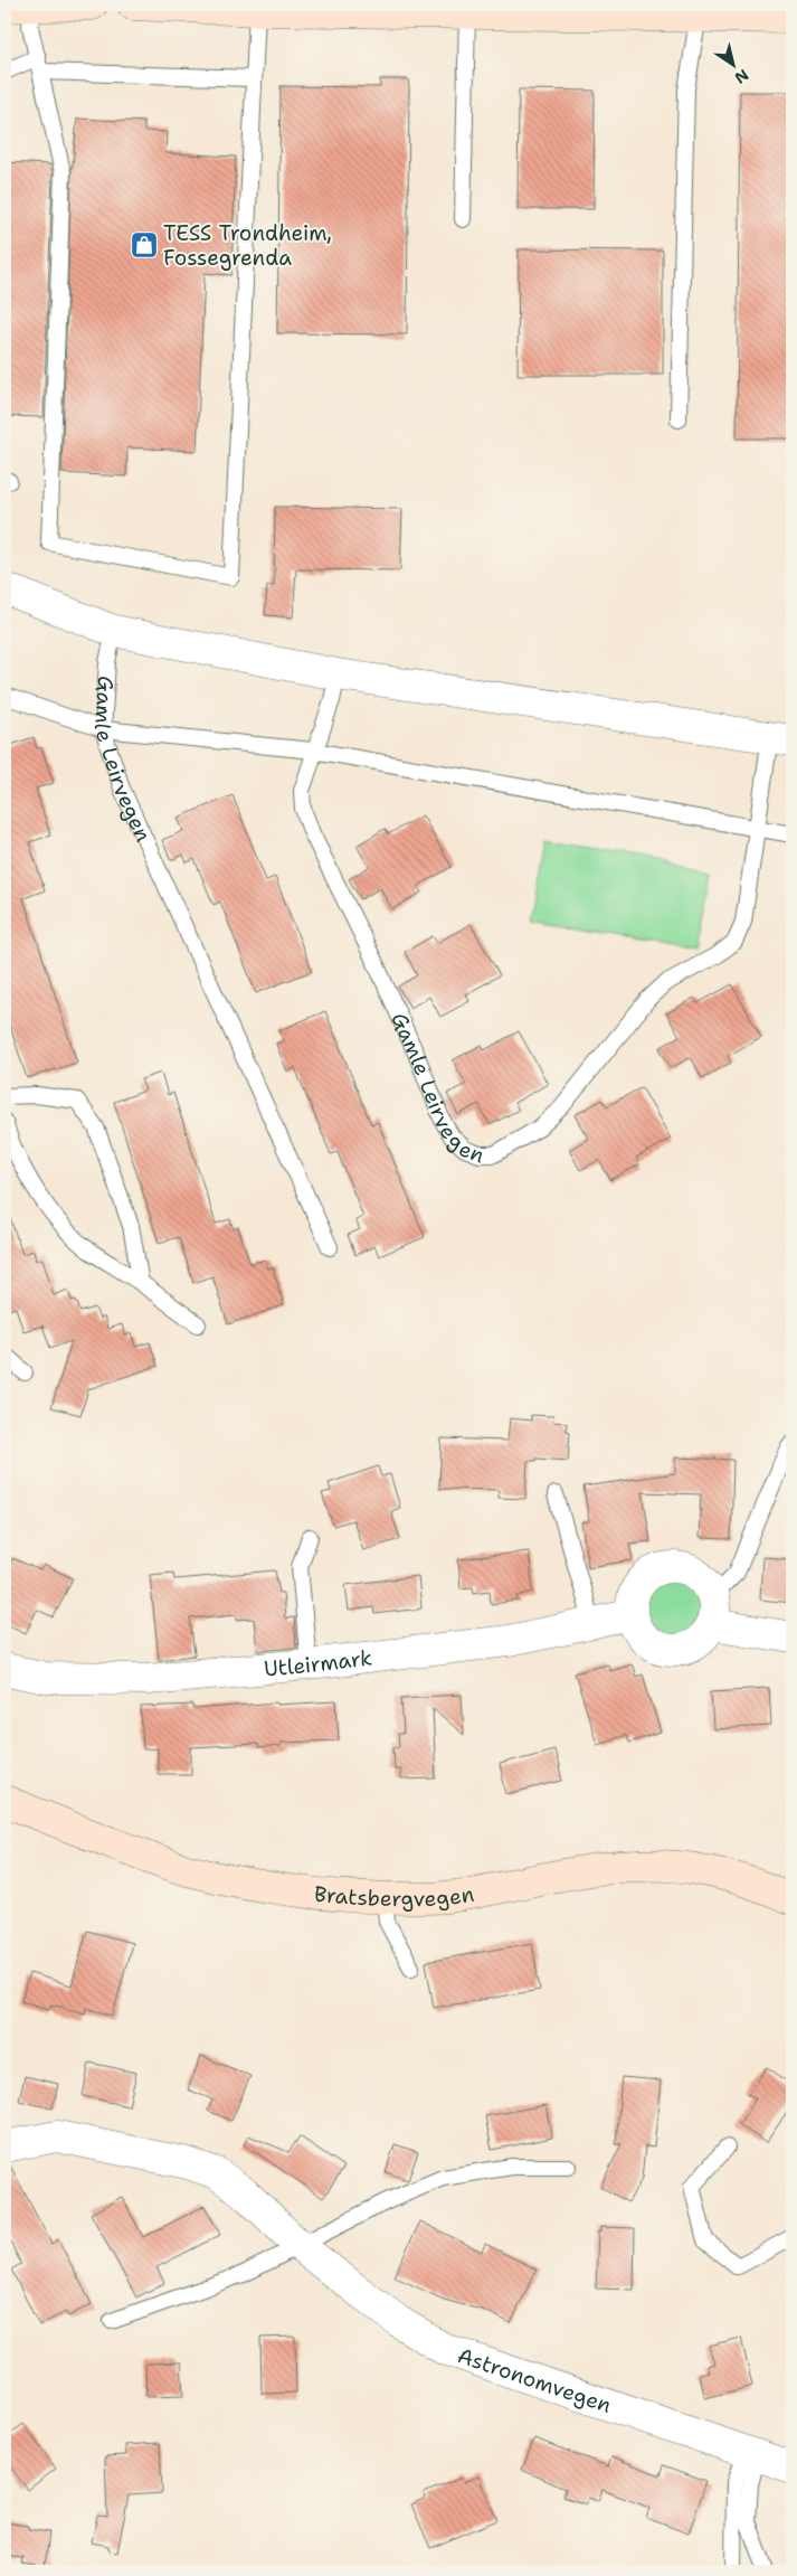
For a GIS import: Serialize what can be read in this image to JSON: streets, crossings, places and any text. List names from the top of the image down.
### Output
{
  "streets": {
    "main road": ["Bratsbergvegen"],
    "street": ["Gamle Leirvegen", "Utleirmark", "Astronomvegen"]
  },
  "places": {
    "shop": ["TESS Trondheim, Fossegrenda"]
  },
  "north": "bottom right"
}
